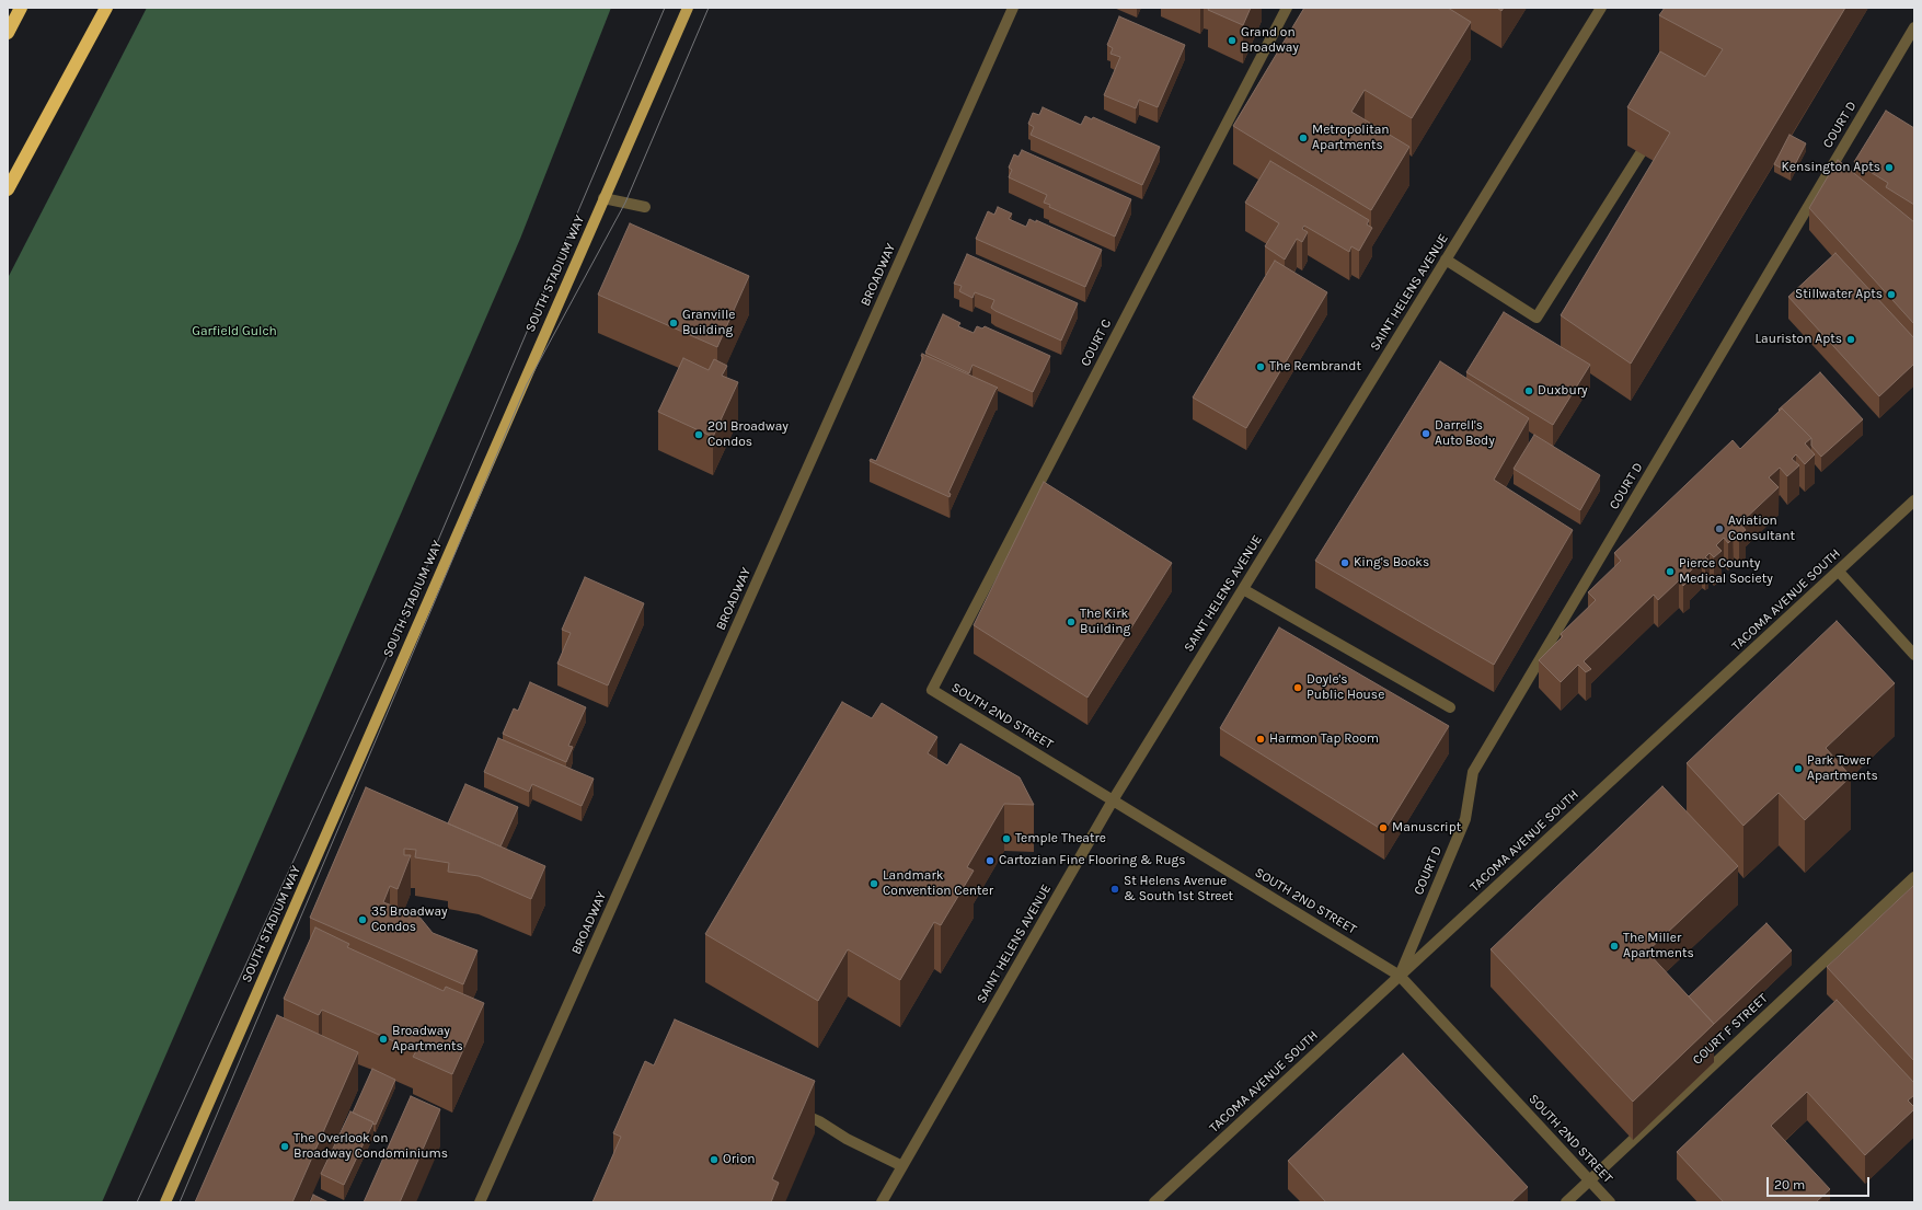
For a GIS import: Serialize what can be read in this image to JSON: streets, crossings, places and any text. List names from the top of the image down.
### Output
{
  "streets": {
    "main road": ["SOUTH STADIUM WAY"],
    "street": [
      "COURT D",
      "BROADWAY",
      "SAINT HELENS AVENUE",
      "COURT C",
      "TACOMA AVENUE SOUTH",
      "SOUTH 2ND STREET",
      "COURT F STREET"
    ]
  },
  "crossings": [
    ["COURT D", "TACOMA AVENUE SOUTH"],
    ["COURT D", "SOUTH 2ND STREET"],
    ["SAINT HELENS AVENUE", "SOUTH 2ND STREET"],
    ["COURT C", "SOUTH 2ND STREET"],
    ["TACOMA AVENUE SOUTH", "SOUTH 2ND STREET"],
    ["SOUTH 2ND STREET", "COURT F STREET"]
  ],
  "parks": ["Garfield Gulch"],
  "places": [
    "Grand on Broadway",
    "Metropolitan Apartments",
    "Kensington Apts",
    "Stillwater Apts",
    "Granville Building",
    "Lauriston Apts",
    "The Rembrandt",
    "Duxbury",
    "Darrell's Auto Body",
    "201 Broadway Condos",
    "Aviation Consultant",
    "King's Books",
    "Pierce County Medical Society",
    "The Kirk Building",
    "Doyle's Public House",
    "Harmon Tap Room",
    "Park Tower Apartments",
    "Manuscript",
    "Temple Theatre",
    "Cartozian Fine Flooring & Rugs",
    "Landmark Convention Center",
    "St Helens Avenue & South 1st Street",
    "35 Broadway Condos",
    "The Miller Apartments",
    "Broadway Apartments",
    "The Overlook on Broadway Condominiums",
    "Orion"
  ],
  "scale_bar": "20 m"
}
